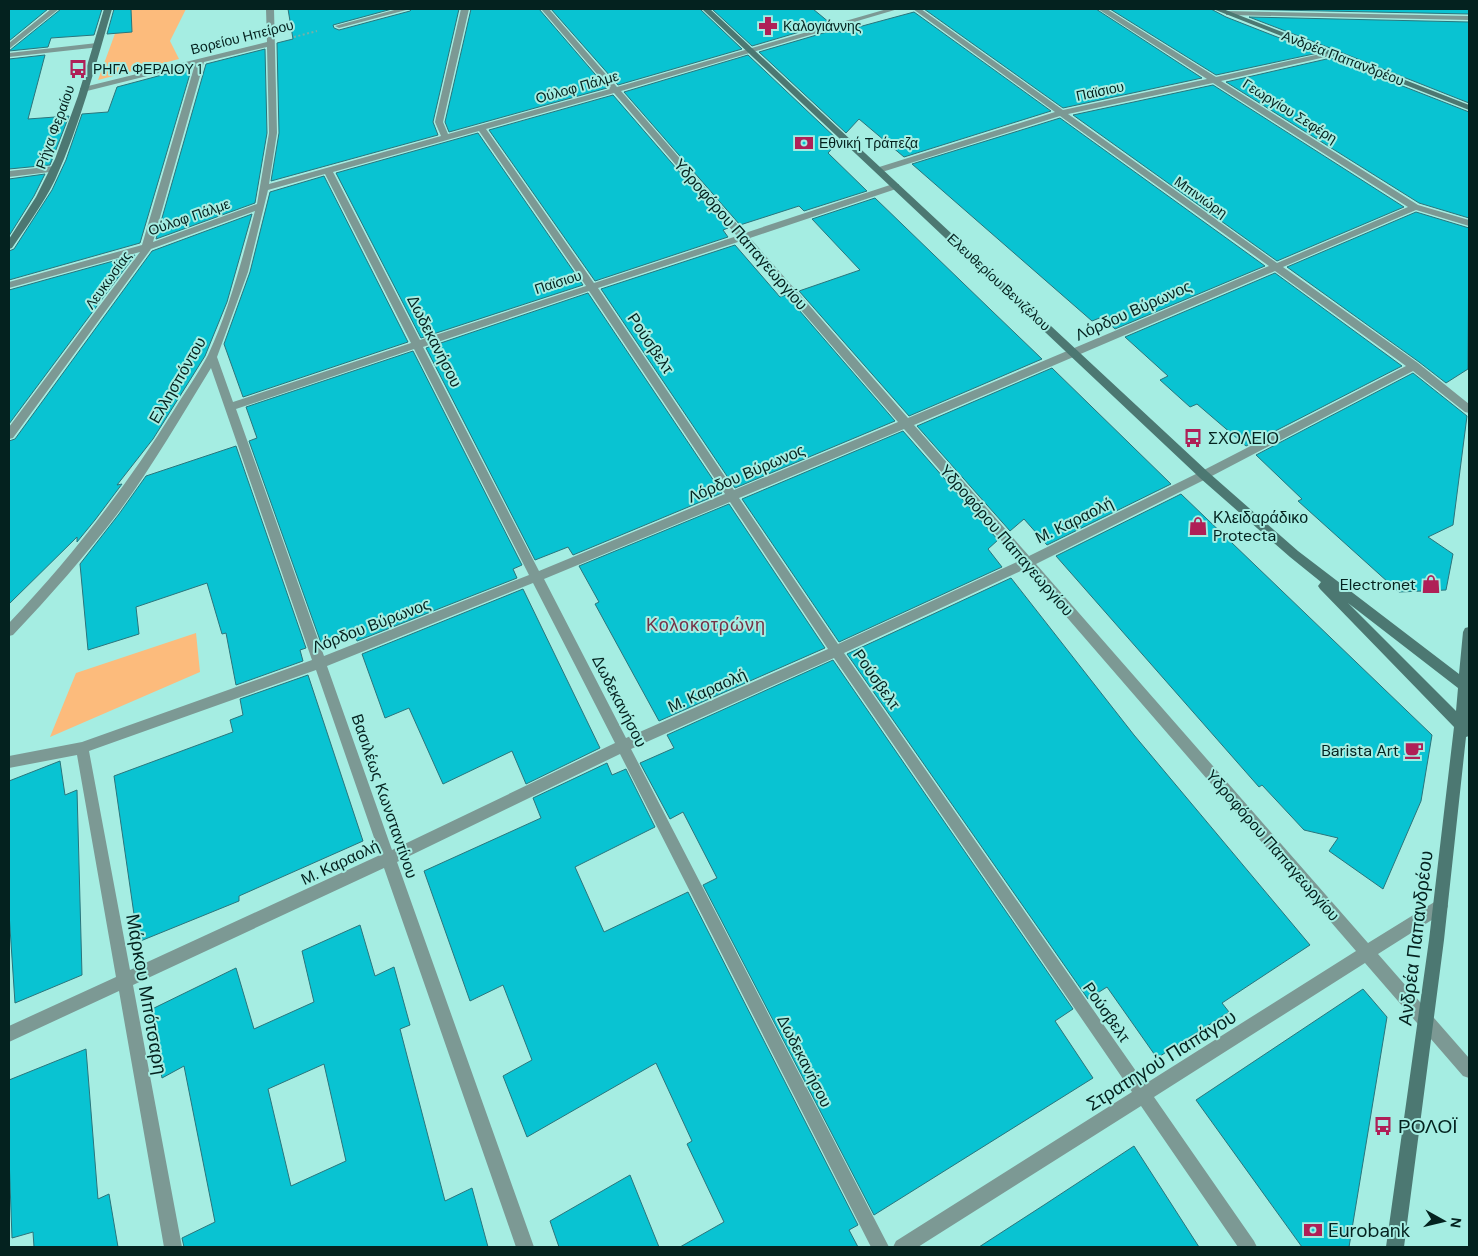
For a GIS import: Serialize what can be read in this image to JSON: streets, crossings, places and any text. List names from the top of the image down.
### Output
{
  "streets": {
    "main road": ["Ανδρέα Παπανδρέου", "Ρήγα Φεραίου", "Ελευθερίου Βενιζέλου"],
    "street": [
      "Βορείου Ηπείρου",
      "Ούλοφ Πάλμε",
      "Παϊσιου",
      "Γεωργίου Σεφέρη",
      "Μπινιώρη",
      "Υδροφόρου Παπαγεωργίου",
      "Λευκωσίας",
      "Λόρδου Βύρωνος",
      "Δωδεκανήσου",
      "Ρούσβελτ",
      "Ελλησπόντου",
      "Μ. Καραολή",
      "Βασιλέως Κωνσταντίνου",
      "Μάρκου Μπότσαρη",
      "Στρατηγού Παπάγου"
    ]
  },
  "crossings": [
    ["Βορείου Ηπείρου", "Ρήγα Φεραίου"],
    ["Βορείου Ηπείρου", "Λευκωσίας"],
    ["Βορείου Ηπείρου", "Ελλησπόντου"],
    ["Ανδρέα Παπανδρέου", "Παϊσιου"],
    ["Ανδρέα Παπανδρέου", "Υδροφόρου Παπαγεωργίου"],
    ["Ανδρέα Παπανδρέου", "Ελευθερίου Βενιζέλου"],
    ["Ανδρέα Παπανδρέου", "Στρατηγού Παπάγου"],
    ["Ούλοφ Πάλμε", "Υδροφόρου Παπαγεωργίου"],
    ["Ούλοφ Πάλμε", "Λευκωσίας"],
    ["Ούλοφ Πάλμε", "Ελευθερίου Βενιζέλου"],
    ["Ούλοφ Πάλμε", "Δωδεκανήσου"],
    ["Ούλοφ Πάλμε", "Ρούσβελτ"],
    ["Ούλοφ Πάλμε", "Ελλησπόντου"],
    ["Παϊσιου", "Γεωργίου Σεφέρη"],
    ["Παϊσιου", "Μπινιώρη"],
    ["Παϊσιου", "Υδροφόρου Παπαγεωργίου"],
    ["Παϊσιου", "Ελευθερίου Βενιζέλου"],
    ["Παϊσιου", "Δωδεκανήσου"],
    ["Παϊσιου", "Ρούσβελτ"],
    ["Παϊσιου", "Βασιλέως Κωνσταντίνου"],
    ["Γεωργίου Σεφέρη", "Λόρδου Βύρωνος"],
    ["Μπινιώρη", "Λόρδου Βύρωνος"],
    ["Μπινιώρη", "Μ. Καραολή"],
    ["Υδροφόρου Παπαγεωργίου", "Λόρδου Βύρωνος"],
    ["Υδροφόρου Παπαγεωργίου", "Μ. Καραολή"],
    ["Υδροφόρου Παπαγεωργίου", "Στρατηγού Παπάγου"],
    ["Ελευθερίου Βενιζέλου", "Λόρδου Βύρωνος"],
    ["Ελευθερίου Βενιζέλου", "Μ. Καραολή"],
    ["Λόρδου Βύρωνος", "Δωδεκανήσου"],
    ["Λόρδου Βύρωνος", "Ρούσβελτ"],
    ["Λόρδου Βύρωνος", "Βασιλέως Κωνσταντίνου"],
    ["Λόρδου Βύρωνος", "Μάρκου Μπότσαρη"],
    ["Δωδεκανήσου", "Μ. Καραολή"],
    ["Ρούσβελτ", "Μ. Καραολή"],
    ["Ρούσβελτ", "Στρατηγού Παπάγου"],
    ["Ελλησπόντου", "Βασιλέως Κωνσταντίνου"],
    ["Μ. Καραολή", "Βασιλέως Κωνσταντίνου"],
    ["Μ. Καραολή", "Μάρκου Μπότσαρη"]
  ],
  "districts": ["Κολοκοτρώνη"],
  "places": {
    "pharmacy": ["Καλογιάννης"],
    "bus stop": ["ΡΗΓΑ ΦΕΡΑΙΟΥ 1", "ΣΧΟΛΕΙΟ", "ΡΟΛΟΪ"],
    "bank": ["Εθνική Τράπεζα", "Eurobank"],
    "shop": ["Κλειδαράδικο Protecta", "Electronet"],
    "cafe": ["Barista Art"]
  },
  "north": "right"
}
